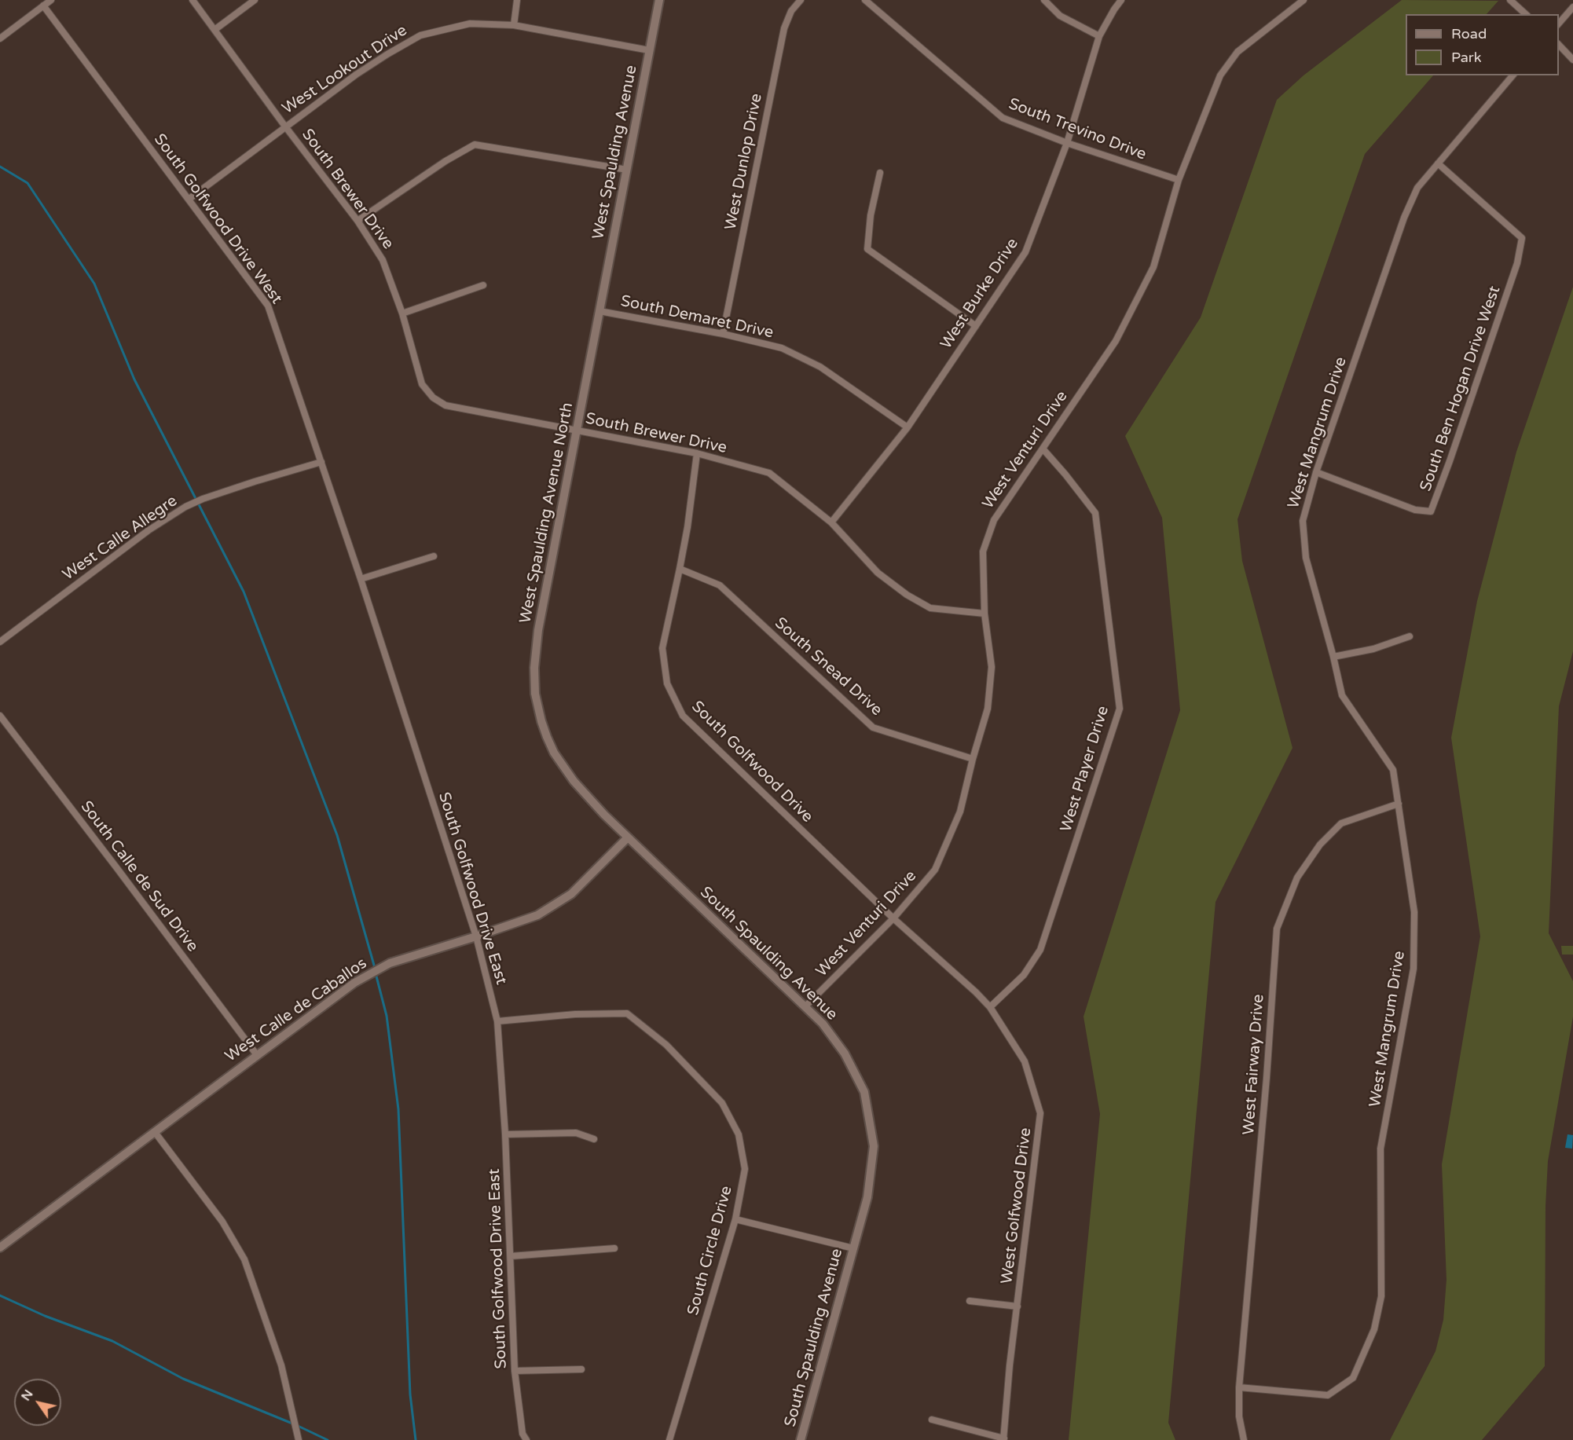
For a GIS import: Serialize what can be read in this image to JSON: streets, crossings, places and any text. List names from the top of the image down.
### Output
{
  "streets": {
    "street": [
      "West Lookout Drive",
      "South Trevino Drive",
      "West Spaulding Avenue",
      "West Dunlop Drive",
      "South Brewer Drive",
      "South Golfwood Drive West",
      "West Burke Drive",
      "South Demaret Drive",
      "South Ben Hogan Drive West",
      "West Mangrum Drive",
      "West Venturi Drive",
      "West Spaulding Avenue North",
      "West Calle Allegre",
      "South Snead Drive",
      "South Golfwood Drive",
      "West Player Drive",
      "South Calle de Sud Drive",
      "South Golfwood Drive East",
      "South Spaulding Avenue",
      "West Calle de Caballos",
      "West Fairway Drive",
      "West Golfwood Drive",
      "South Circle Drive"
    ]
  },
  "crossings": [
    ["West Lookout Drive", "West Spaulding Avenue"],
    ["West Lookout Drive", "South Brewer Drive"],
    ["West Lookout Drive", "South Golfwood Drive West"],
    ["South Trevino Drive", "West Burke Drive"],
    ["South Trevino Drive", "West Venturi Drive"],
    ["West Spaulding Avenue", "South Demaret Drive"],
    ["West Spaulding Avenue", "West Spaulding Avenue North"],
    ["West Dunlop Drive", "South Demaret Drive"],
    ["South Brewer Drive", "West Burke Drive"],
    ["South Brewer Drive", "West Venturi Drive"],
    ["South Brewer Drive", "West Spaulding Avenue North"],
    ["South Brewer Drive", "South Golfwood Drive"],
    ["South Golfwood Drive West", "West Calle Allegre"],
    ["South Golfwood Drive West", "South Golfwood Drive East"],
    ["West Burke Drive", "South Demaret Drive"],
    ["South Demaret Drive", "West Spaulding Avenue North"],
    ["South Ben Hogan Drive West", "West Mangrum Drive"],
    ["West Mangrum Drive", "West Fairway Drive"],
    ["West Venturi Drive", "South Snead Drive"],
    ["West Venturi Drive", "South Golfwood Drive"],
    ["West Venturi Drive", "West Player Drive"],
    ["West Venturi Drive", "South Spaulding Avenue"],
    ["West Spaulding Avenue North", "South Spaulding Avenue"],
    ["South Snead Drive", "South Golfwood Drive"],
    ["South Golfwood Drive", "West Golfwood Drive"],
    ["West Player Drive", "West Golfwood Drive"],
    ["South Calle de Sud Drive", "West Calle de Caballos"],
    ["South Golfwood Drive East", "West Calle de Caballos"],
    ["South Golfwood Drive East", "South Circle Drive"],
    ["South Spaulding Avenue", "West Calle de Caballos"]
  ],
  "legend": ["Road", "Park"],
  "north": "top left"
}
